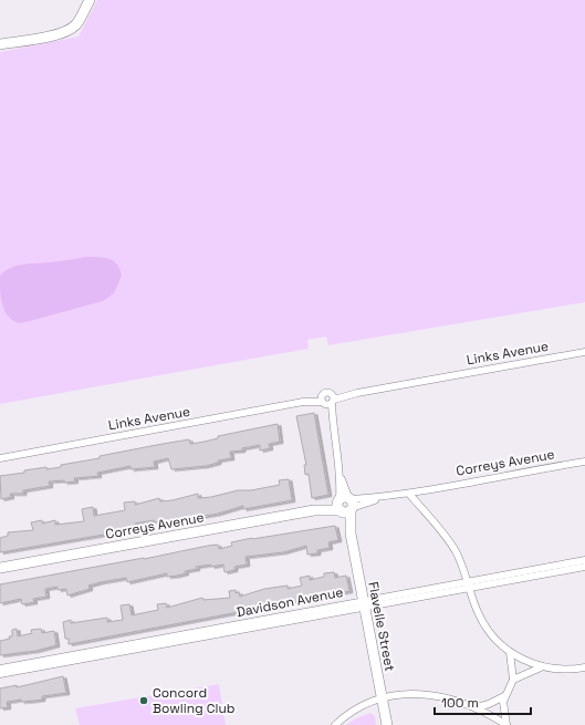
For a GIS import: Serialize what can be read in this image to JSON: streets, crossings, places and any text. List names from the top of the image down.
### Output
{
  "streets": {
    "street": [
      "Links Avenue",
      "Correys Avenue",
      "Davidson Avenue",
      "Flavelle Street"
    ]
  },
  "crossings": [
    ["Links Avenue", "Flavelle Street"],
    ["Correys Avenue", "Flavelle Street"],
    ["Davidson Avenue", "Flavelle Street"]
  ],
  "places": ["Concord Bowling Club"],
  "scale_bar": "100 m"
}
